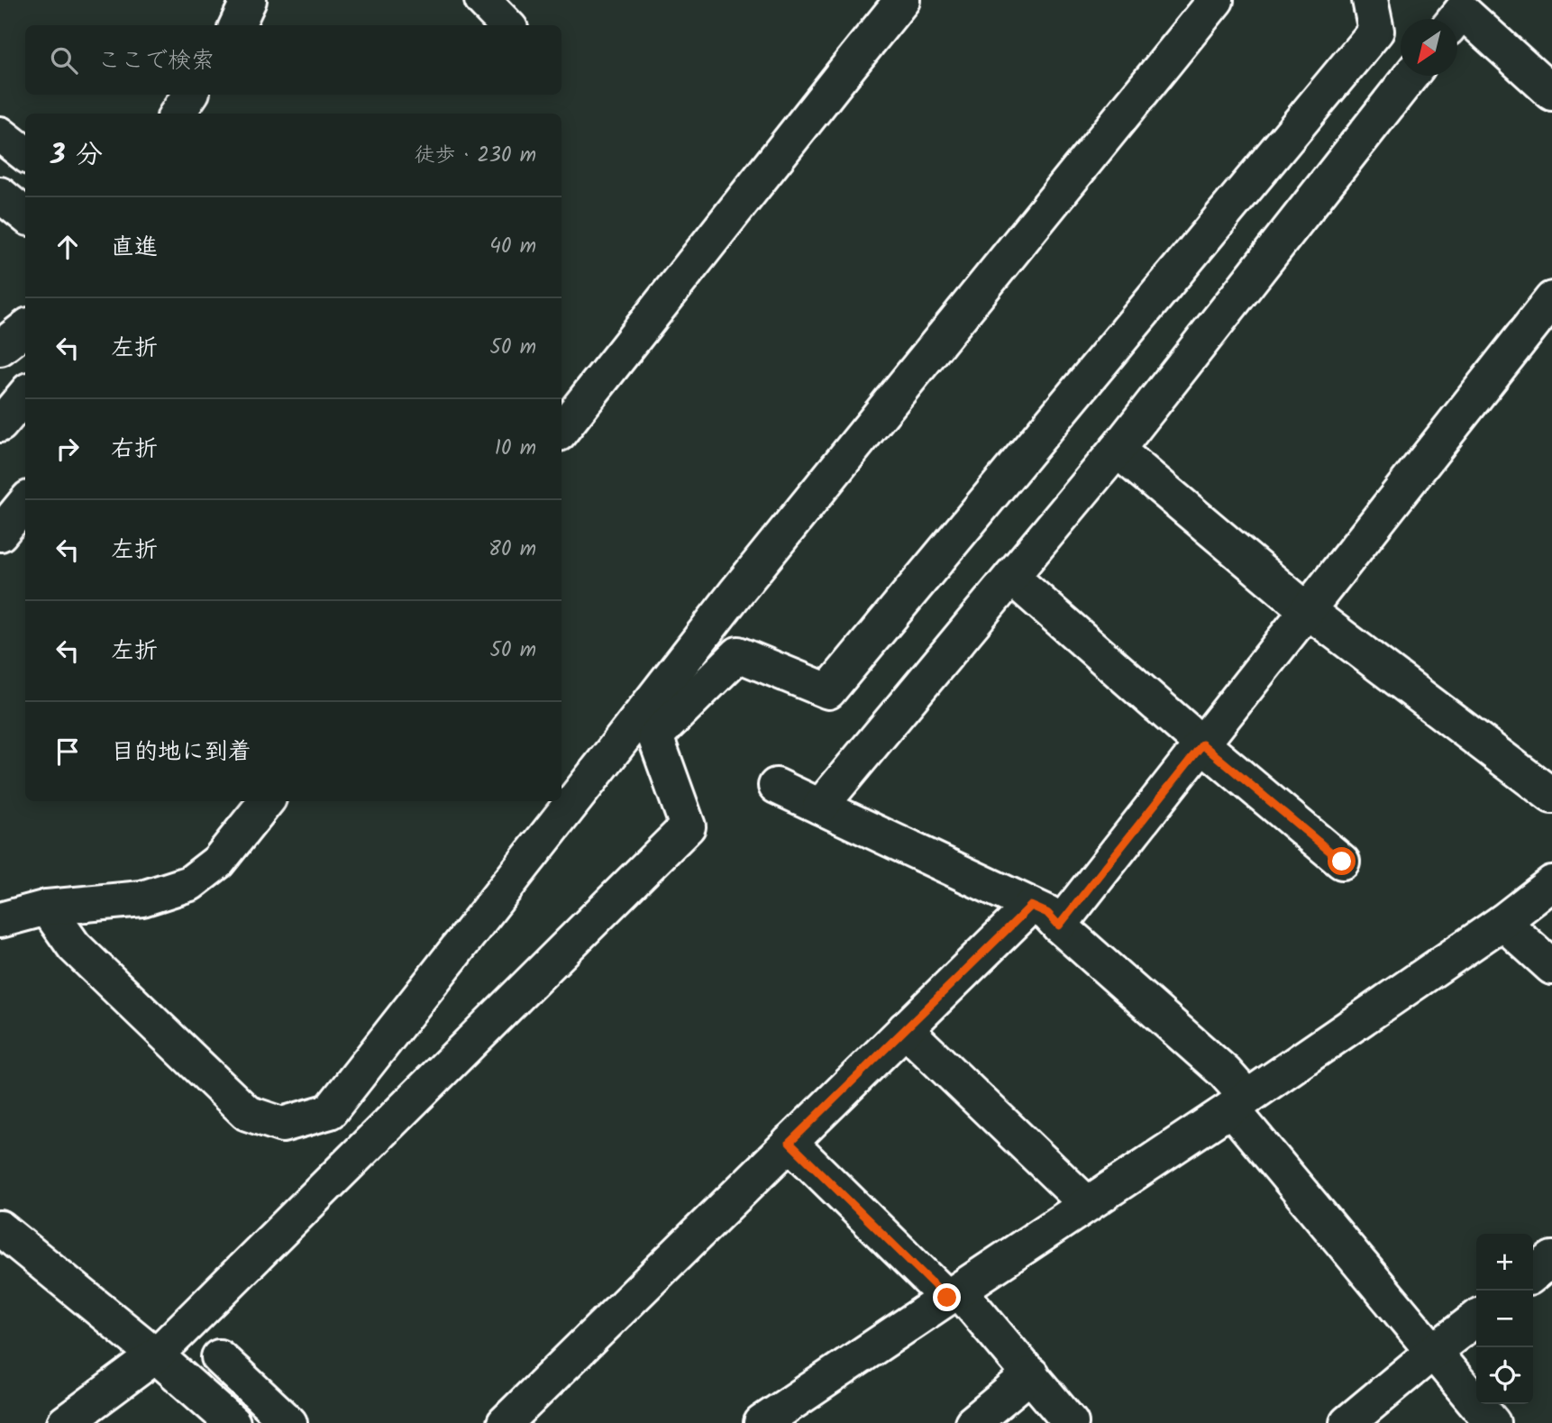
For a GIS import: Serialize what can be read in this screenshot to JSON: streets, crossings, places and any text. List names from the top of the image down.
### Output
{
  "north": "bottom left",
  "page": {
    "search": "ここで検索",
    "heading": ["3 分", "徒歩 · 230 m"],
    "list": [
      ["直進", "40 m"],
      ["左折", "50 m"],
      ["右折", "10 m"],
      ["左折", "80 m"],
      ["左折", "50 m"],
      "目的地に到着"
    ],
    "map_buttons": ["+", "−"]
  }
}
